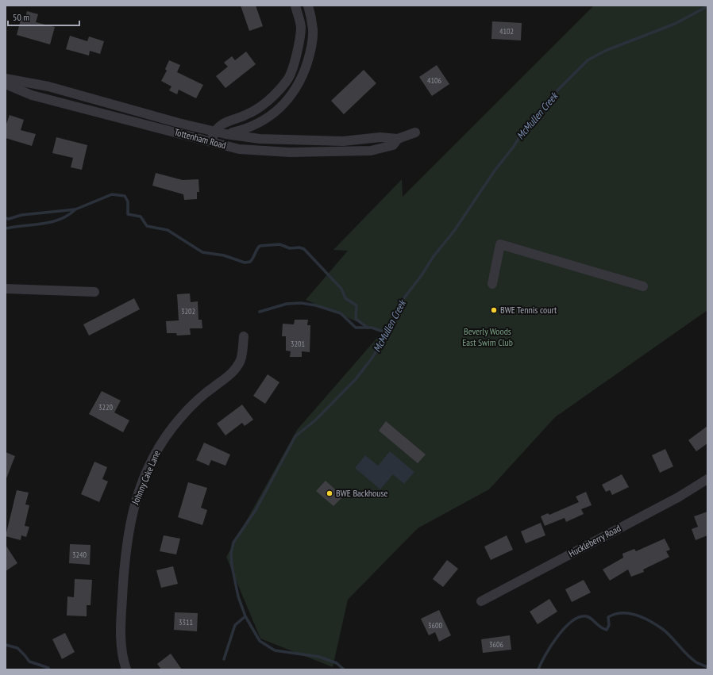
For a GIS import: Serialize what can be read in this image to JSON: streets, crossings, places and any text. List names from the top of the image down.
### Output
{
  "streets": {
    "street": ["Tottenham Road", "Johnny Cake Lane", "Huckleberry Road"]
  },
  "water": ["McMullen Creek"],
  "parks": ["Beverly Woods East Swim Club"],
  "places": ["BWE Tennis court", "BWE Backhouse"],
  "house_numbers": [
    "4102",
    "4106",
    "3202",
    "3201",
    "3220",
    "3240",
    "3311",
    "3600",
    "3606"
  ],
  "scale_bar": "50 m"
}
